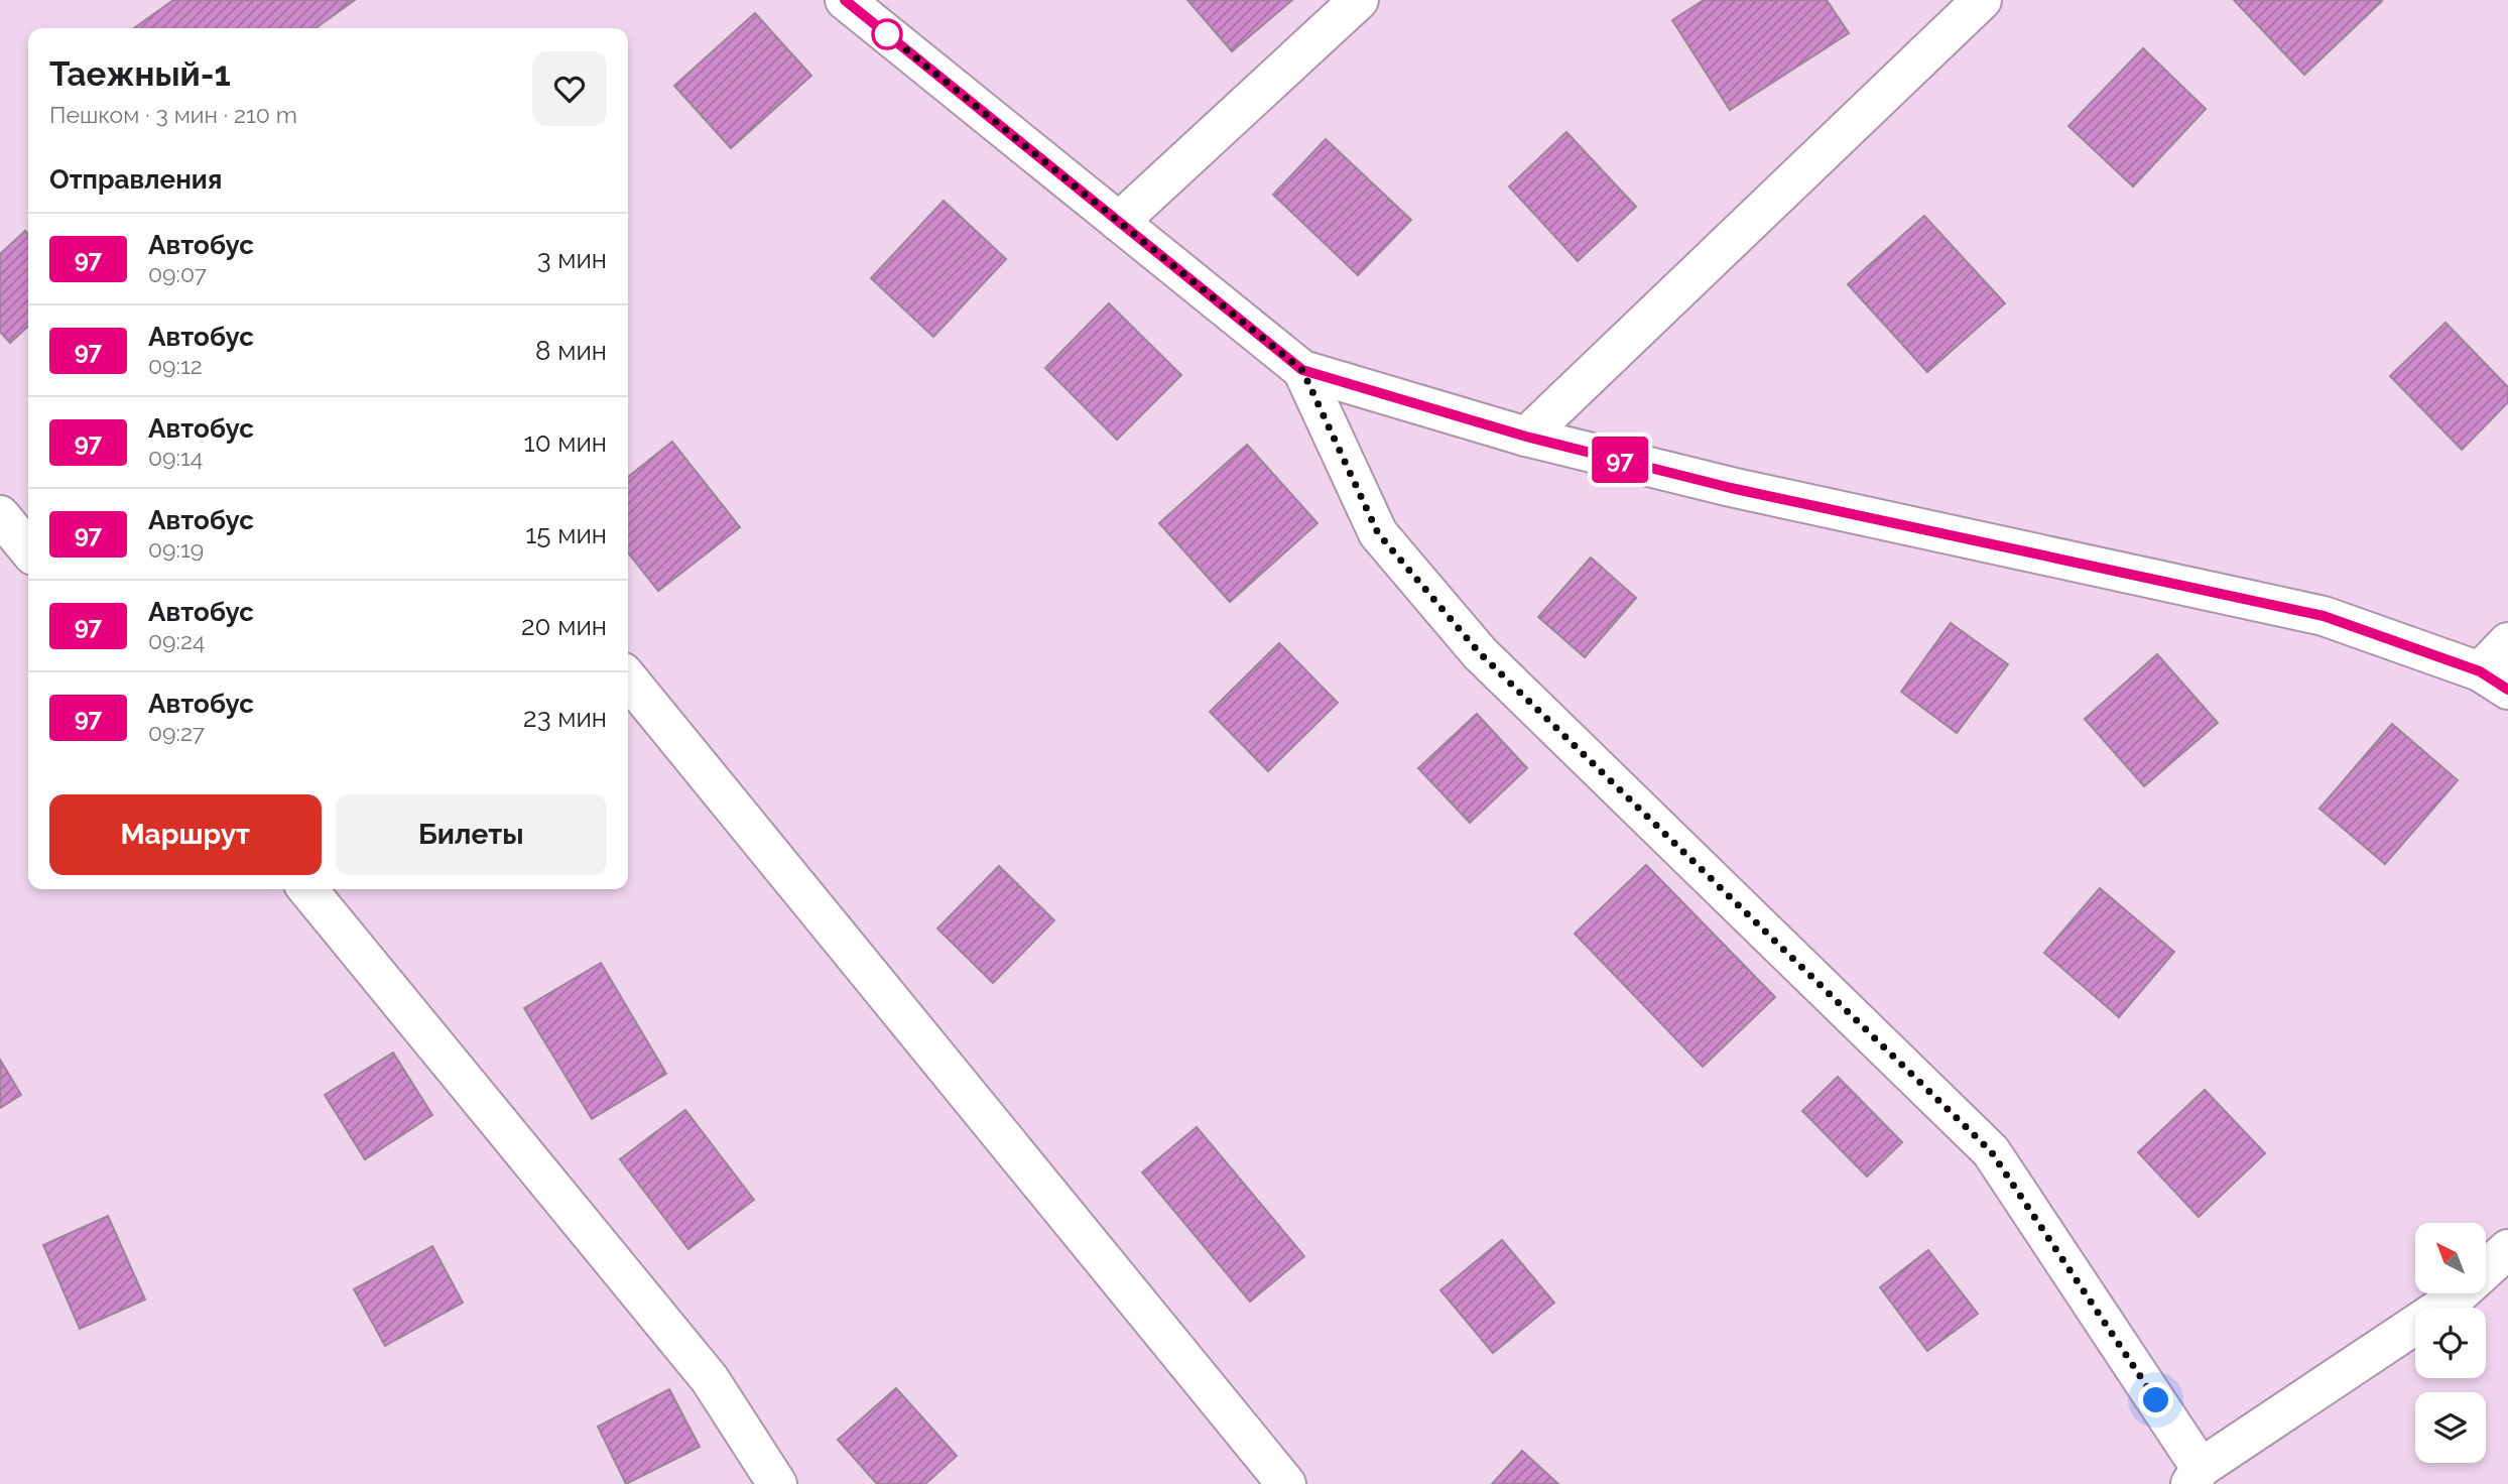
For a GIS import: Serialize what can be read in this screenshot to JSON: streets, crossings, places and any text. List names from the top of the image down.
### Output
{
  "lines": ["bus line 97"],
  "north": "top left",
  "page": {
    "on_map": "97",
    "heading": [
      ["Таежный-1", "Пешком · 3 мин · 210 m"],
      "Отправления"
    ],
    "list": [
      {
        "mark": "97",
        "name": "Автобус",
        "note": "09:07",
        "value": "3 мин"
      },
      {
        "mark": "97",
        "name": "Автобус",
        "note": "09:12",
        "value": "8 мин"
      },
      {
        "mark": "97",
        "name": "Автобус",
        "note": "09:14",
        "value": "10 мин"
      },
      {
        "mark": "97",
        "name": "Автобус",
        "note": "09:19",
        "value": "15 мин"
      },
      {
        "mark": "97",
        "name": "Автобус",
        "note": "09:24",
        "value": "20 мин"
      },
      {
        "mark": "97",
        "name": "Автобус",
        "note": "09:27",
        "value": "23 мин"
      }
    ],
    "buttons": ["Маршрут", "Билеты"]
  }
}
